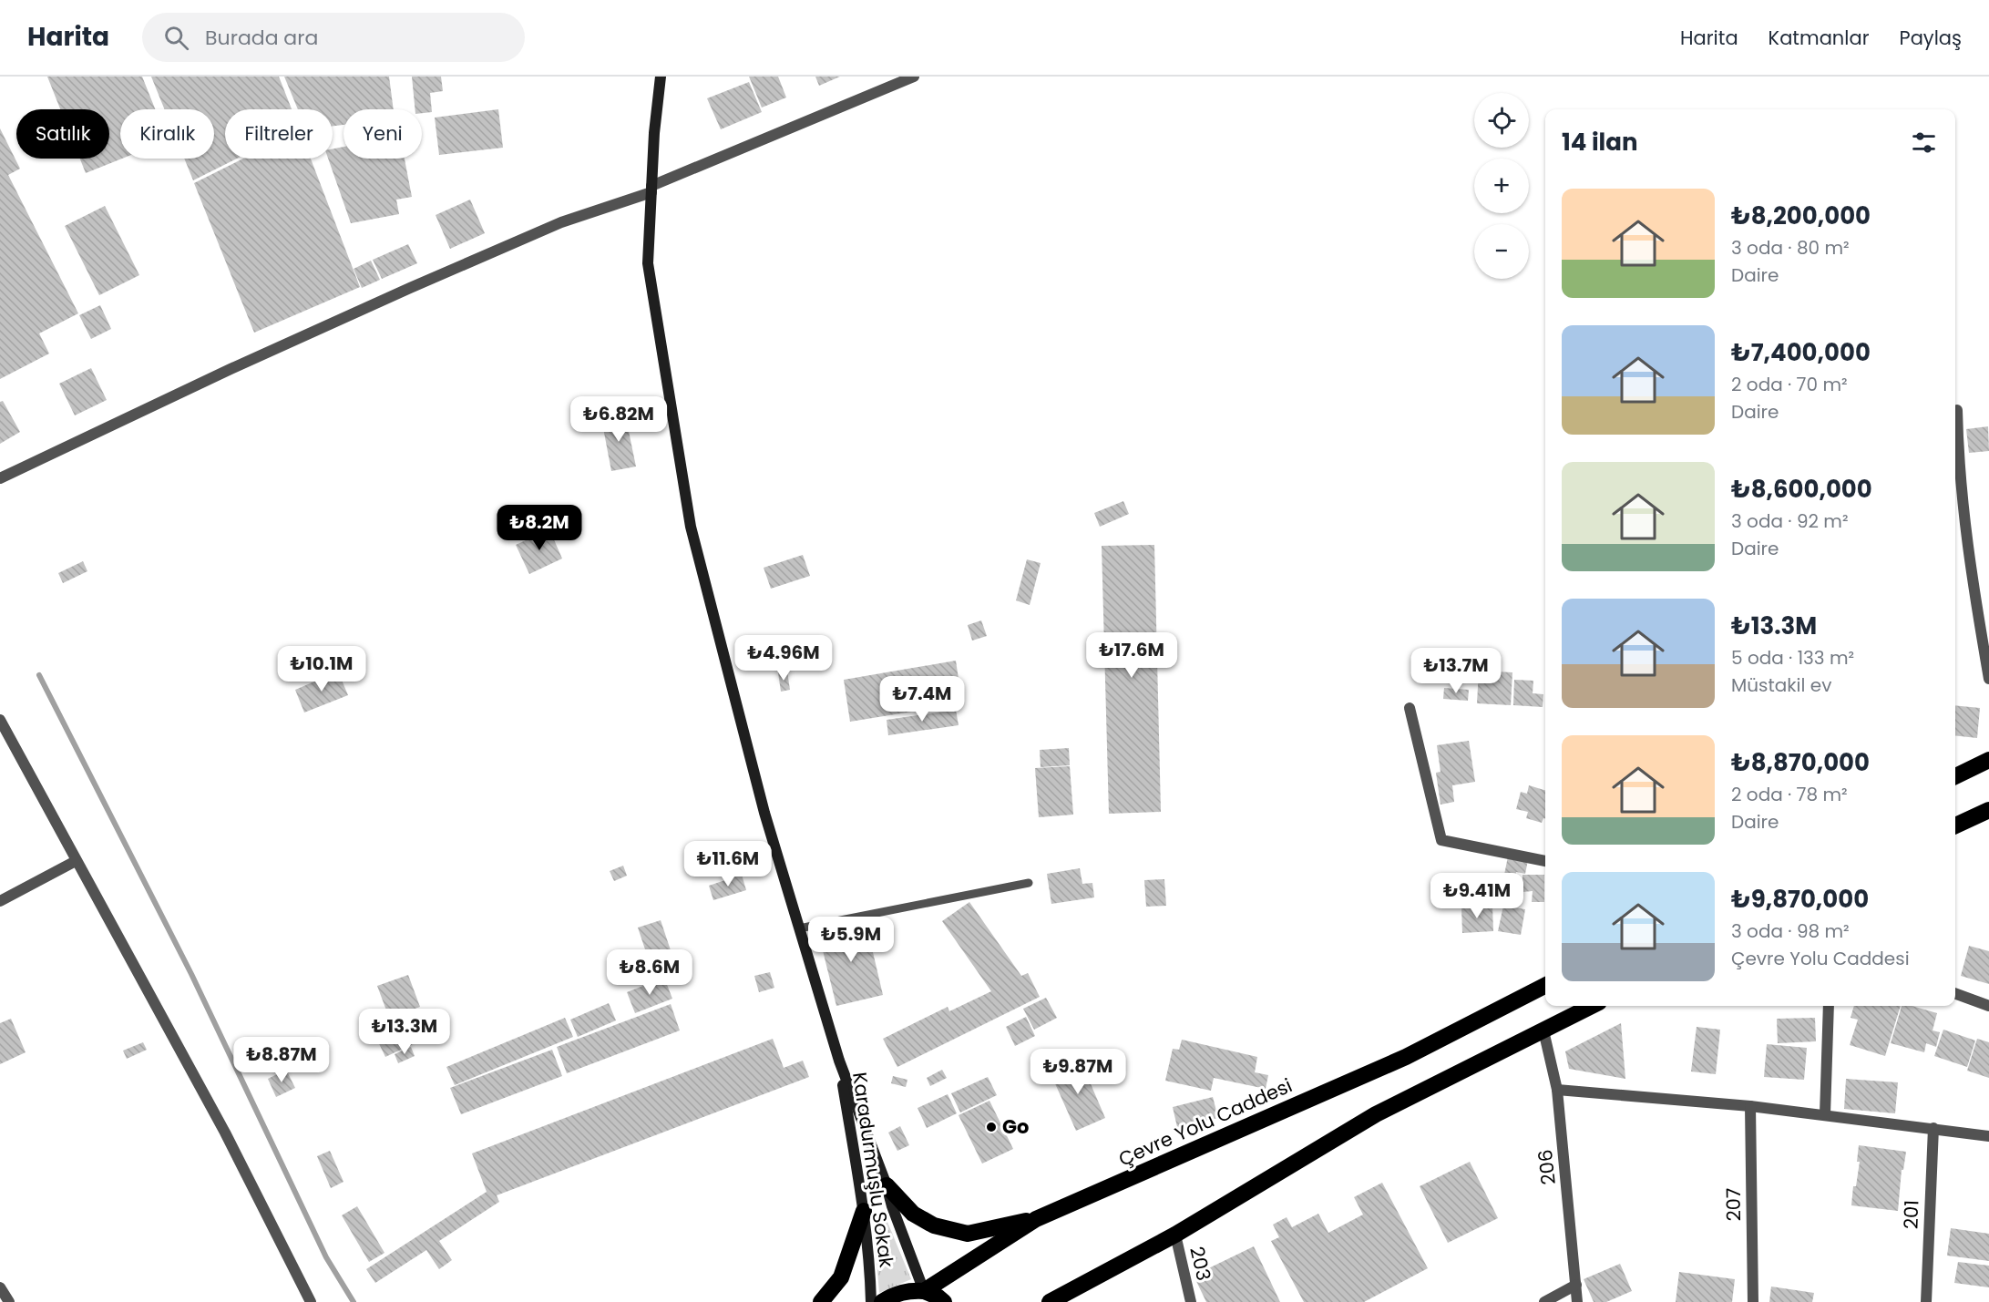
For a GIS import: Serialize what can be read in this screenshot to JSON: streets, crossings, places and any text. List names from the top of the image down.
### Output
{
  "streets": {
    "highway": ["Çevre Yolu Caddesi"],
    "main road": ["Karadurmuşlu Sokak"],
    "street": [
      "206",
      "207",
      "201",
      "203"
    ]
  },
  "crossings": [
    ["Çevre Yolu Caddesi", "Karadurmuşlu Sokak"]
  ],
  "places": ["Go"],
  "page": {
    "header": "Harita",
    "search": "Burada ara",
    "nav": ["Harita", "Katmanlar", "Paylaş"],
    "map_buttons": ["+", "−"],
    "chip": [
      "Satılık",
      "Kiralık",
      "Filtreler",
      "Yeni"
    ],
    "heading": "14 ilan",
    "list": [
      {
        "name": "₺8,200,000",
        "note": "3 oda · 80 m² · Daire"
      },
      {
        "name": "₺7,400,000",
        "note": "2 oda · 70 m² · Daire"
      },
      {
        "name": "₺8,600,000",
        "note": "3 oda · 92 m² · Daire"
      },
      {
        "name": "₺13.3M",
        "note": "5 oda · 133 m² · Müstakil ev"
      },
      {
        "name": "₺8,870,000",
        "note": "2 oda · 78 m² · Daire"
      },
      {
        "name": "₺9,870,000",
        "note": "3 oda · 98 m² · Çevre Yolu Caddesi"
      }
    ],
    "price": [
      "₺6.82M",
      "₺8.2M",
      "₺17.6M",
      "₺4.96M",
      "₺10.1M",
      "₺13.7M",
      "₺7.4M",
      "₺11.6M",
      "₺9.41M",
      "₺5.9M",
      "₺8.6M",
      "₺13.3M",
      "₺8.87M",
      "₺9.87M"
    ]
  }
}
